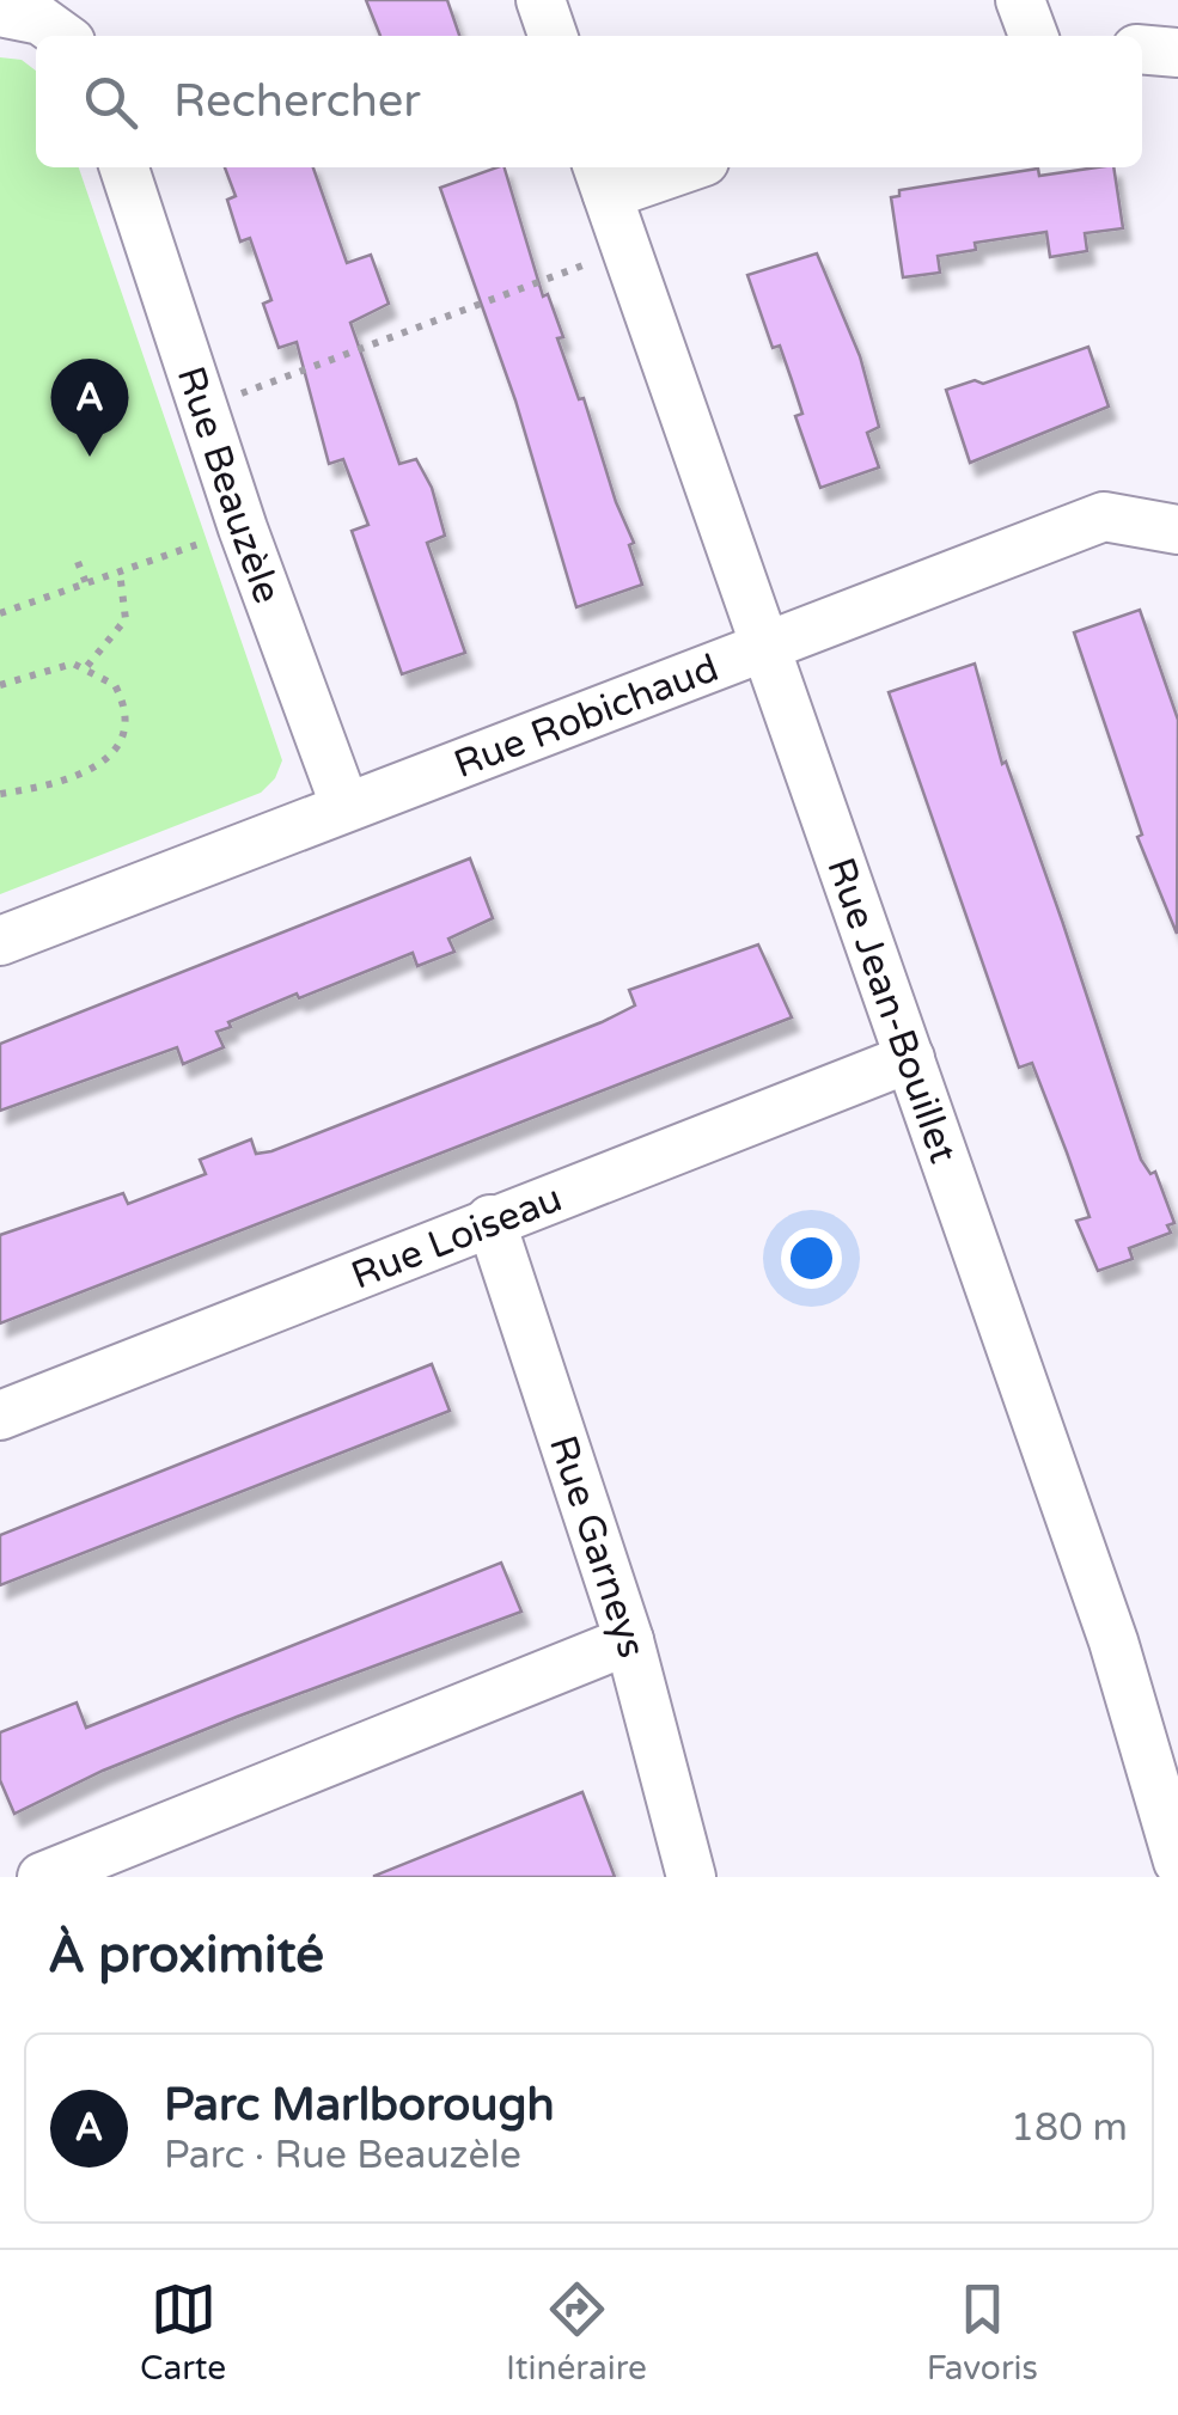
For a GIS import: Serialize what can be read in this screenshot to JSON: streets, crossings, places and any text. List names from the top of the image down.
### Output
{
  "streets": {
    "street": [
      "Rue Beauzèle",
      "Rue Robichaud",
      "Rue Jean-Bouillet",
      "Rue Loiseau",
      "Rue Garneys"
    ]
  },
  "crossings": [
    ["Rue Beauzèle", "Rue Robichaud"],
    ["Rue Robichaud", "Rue Jean-Bouillet"],
    ["Rue Jean-Bouillet", "Rue Loiseau"],
    ["Rue Loiseau", "Rue Garneys"]
  ],
  "page": {
    "search": "Rechercher",
    "pins": "A",
    "heading": "À proximité",
    "list": [
      {
        "mark": "A",
        "name": "Parc Marlborough",
        "note": "Parc · Rue Beauzèle",
        "value": "180 m"
      }
    ],
    "nav": ["Carte", "Itinéraire", "Favoris"]
  }
}
